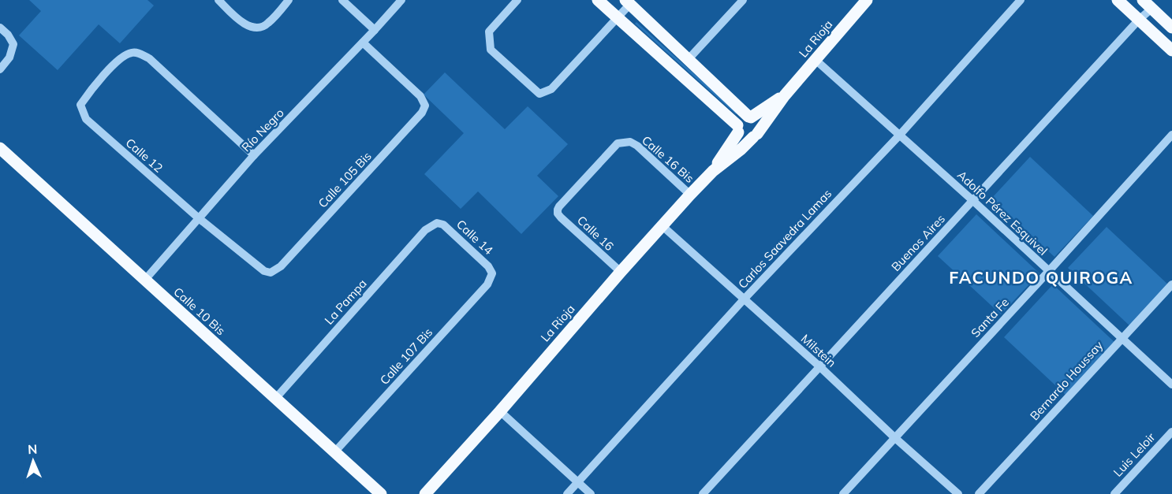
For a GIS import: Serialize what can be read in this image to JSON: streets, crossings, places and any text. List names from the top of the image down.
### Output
{
  "streets": {
    "main road": ["La Rioja", "Calle 10 Bis"],
    "street": [
      "Río Negro",
      "Calle 12",
      "Calle 16 Bis",
      "Calle 105 Bis",
      "Adolfo Pérez Esquivel",
      "Calle 16",
      "Calle 14",
      "Carlos Saavedra Lamas",
      "Buenos Aires",
      "La Pampa",
      "Santa Fe",
      "Milstein",
      "Calle 107 Bis",
      "Bernardo Houssay",
      "Luis Leloir"
    ]
  },
  "crossings": [
    ["La Rioja", "Calle 16 Bis"],
    ["La Rioja", "Adolfo Pérez Esquivel"],
    ["La Rioja", "Calle 16"],
    ["La Rioja", "Milstein"],
    ["Río Negro", "Calle 12"],
    ["Río Negro", "Calle 105 Bis"],
    ["Río Negro", "Calle 10 Bis"],
    ["Calle 12", "Calle 105 Bis"],
    ["Calle 16 Bis", "Calle 16"],
    ["Adolfo Pérez Esquivel", "Carlos Saavedra Lamas"],
    ["Adolfo Pérez Esquivel", "Buenos Aires"],
    ["Adolfo Pérez Esquivel", "Santa Fe"],
    ["Adolfo Pérez Esquivel", "Bernardo Houssay"],
    ["Calle 14", "La Pampa"],
    ["Calle 14", "Calle 107 Bis"],
    ["Carlos Saavedra Lamas", "Milstein"],
    ["Buenos Aires", "Milstein"],
    ["La Pampa", "Calle 10 Bis"],
    ["Calle 10 Bis", "Calle 107 Bis"],
    ["Santa Fe", "Milstein"]
  ],
  "districts": ["FACUNDO QUIROGA"],
  "north": "top"
}
